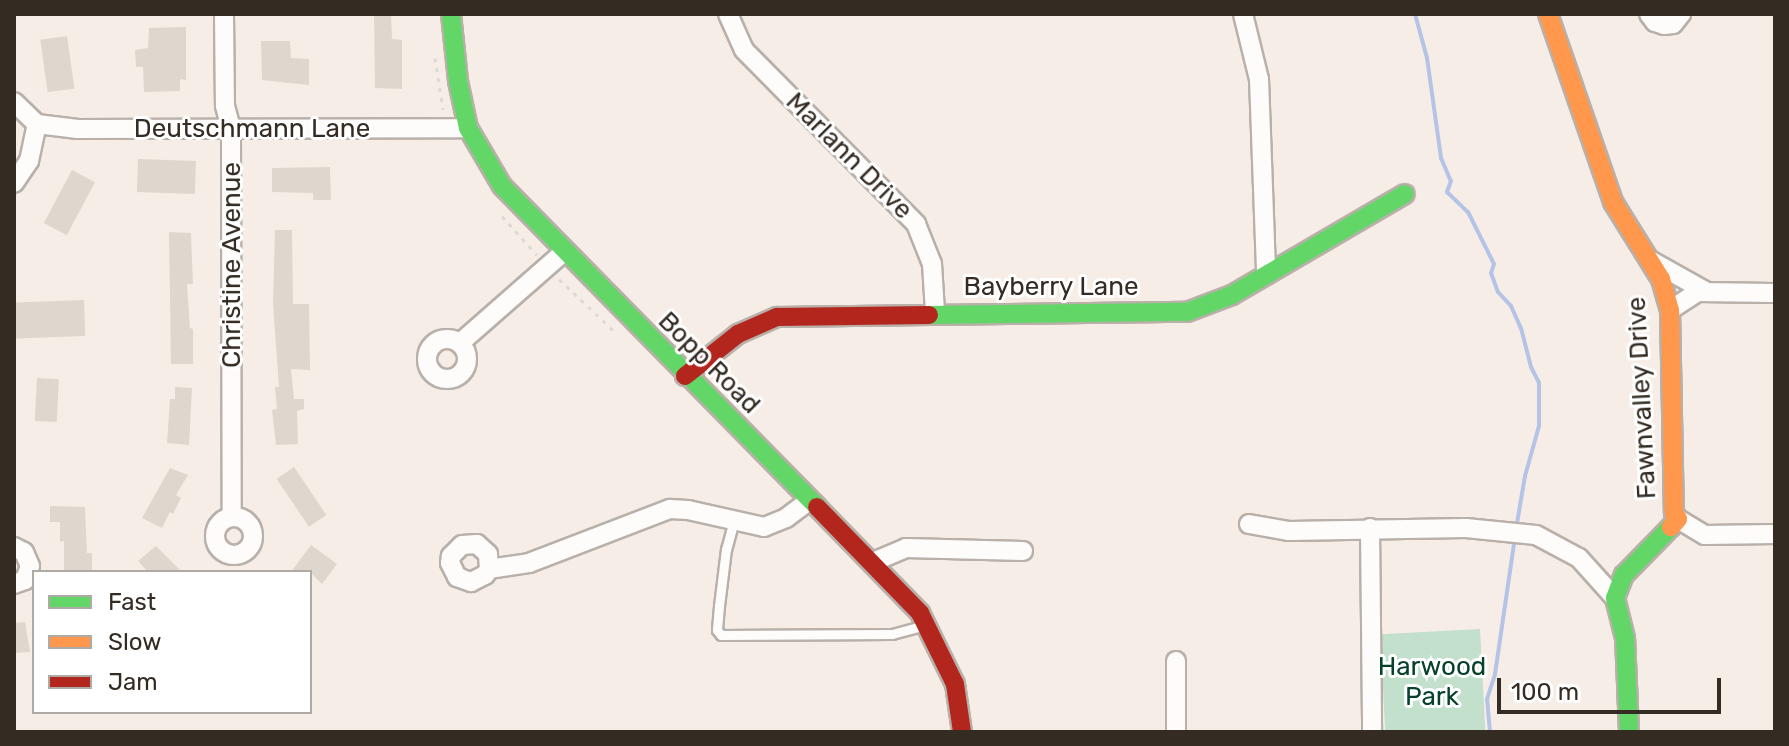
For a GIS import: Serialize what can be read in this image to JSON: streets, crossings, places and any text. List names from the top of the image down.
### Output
{
  "streets": {
    "street": [
      "Deutschmann Lane",
      "Marlann Drive",
      "Christine Avenue",
      "Bayberry Lane",
      "Bopp Road",
      "Fawnvalley Drive"
    ]
  },
  "crossings": [
    ["Deutschmann Lane", "Christine Avenue"],
    ["Deutschmann Lane", "Bopp Road"],
    ["Marlann Drive", "Bayberry Lane"],
    ["Bayberry Lane", "Bopp Road"]
  ],
  "parks": ["Harwood Park"],
  "legend": ["Fast", "Slow", "Jam"],
  "scale_bar": "100 m"
}
